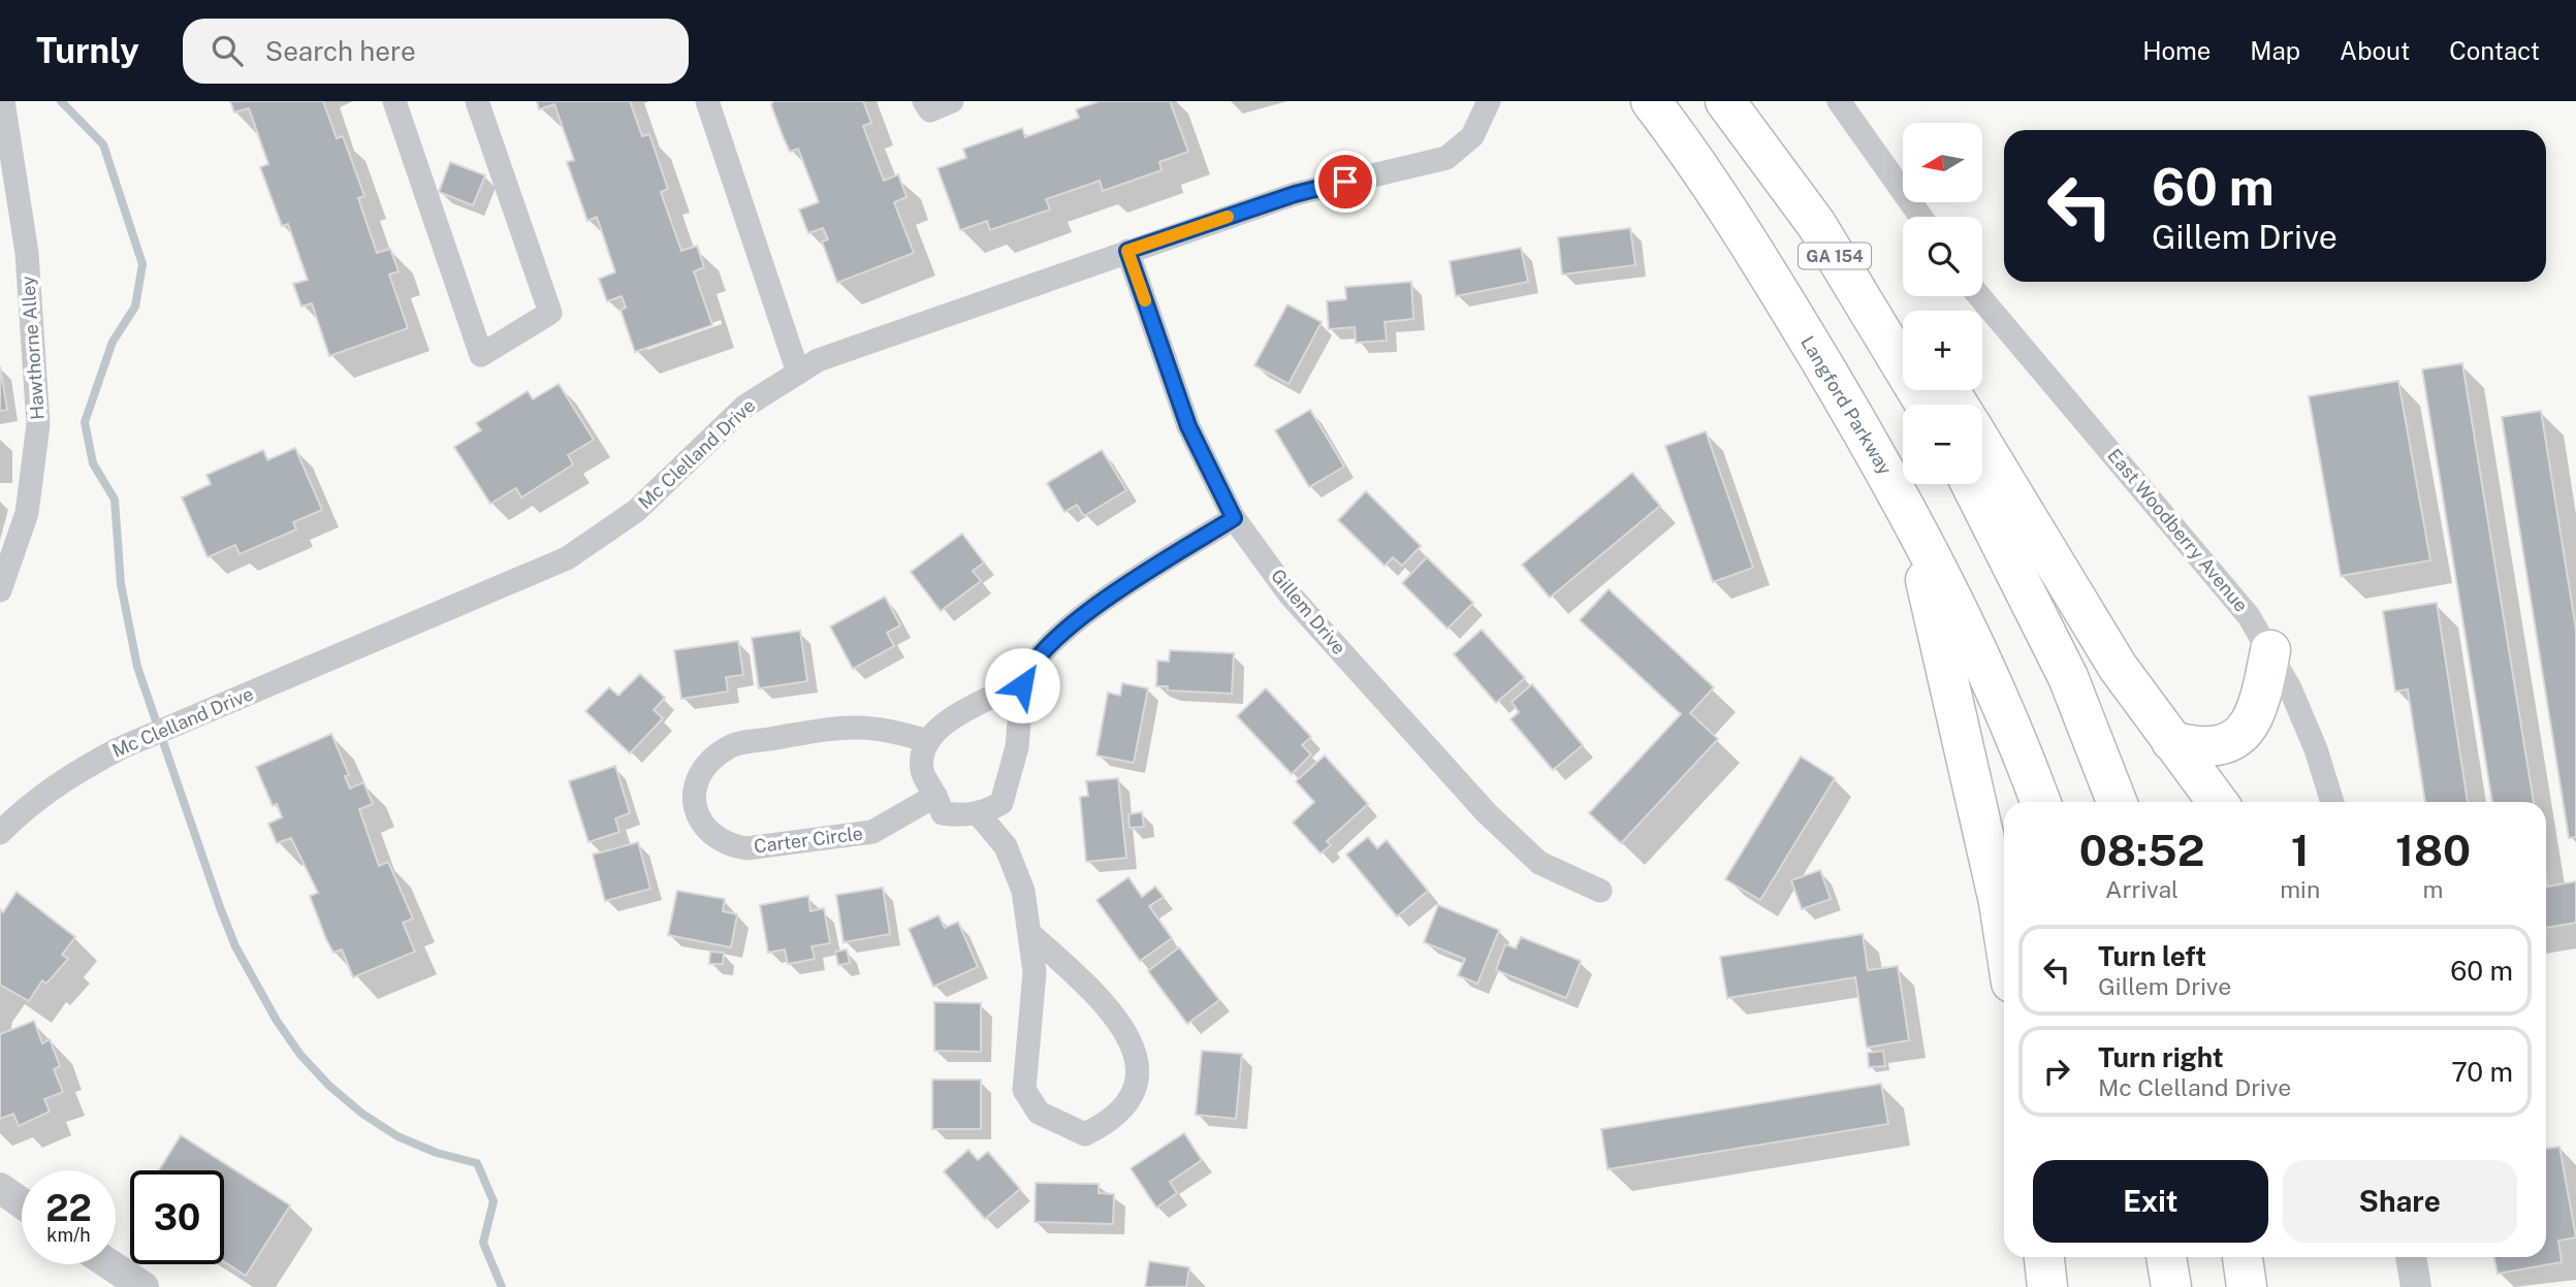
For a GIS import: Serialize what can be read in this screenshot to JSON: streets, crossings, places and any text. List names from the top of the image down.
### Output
{
  "streets": {
    "highway": ["GA 154", "Langford Parkway"],
    "street": [
      "Hawthorne Alley",
      "Mc Clelland Drive",
      "East Woodberry Avenue",
      "Gillem Drive",
      "Carter Circle"
    ]
  },
  "crossings": [
    ["Mc Clelland Drive", "Gillem Drive"]
  ],
  "north": "left",
  "page": {
    "header": "Turnly",
    "search": "Search here",
    "nav": [
      "Home",
      "Map",
      "About",
      "Contact"
    ],
    "map_buttons": ["+", "−"],
    "turn": ["60 m", "Gillem Drive"],
    "eta": [
      "08:52",
      "Arrival",
      "1",
      "min",
      "180",
      "m"
    ],
    "list": [
      {
        "name": "Turn left",
        "note": "Gillem Drive",
        "value": "60 m"
      },
      {
        "name": "Turn right",
        "note": "Mc Clelland Drive",
        "value": "70 m"
      }
    ],
    "buttons": ["Exit", "Share"],
    "speed": "22 km/h",
    "limit": "30"
  }
}
